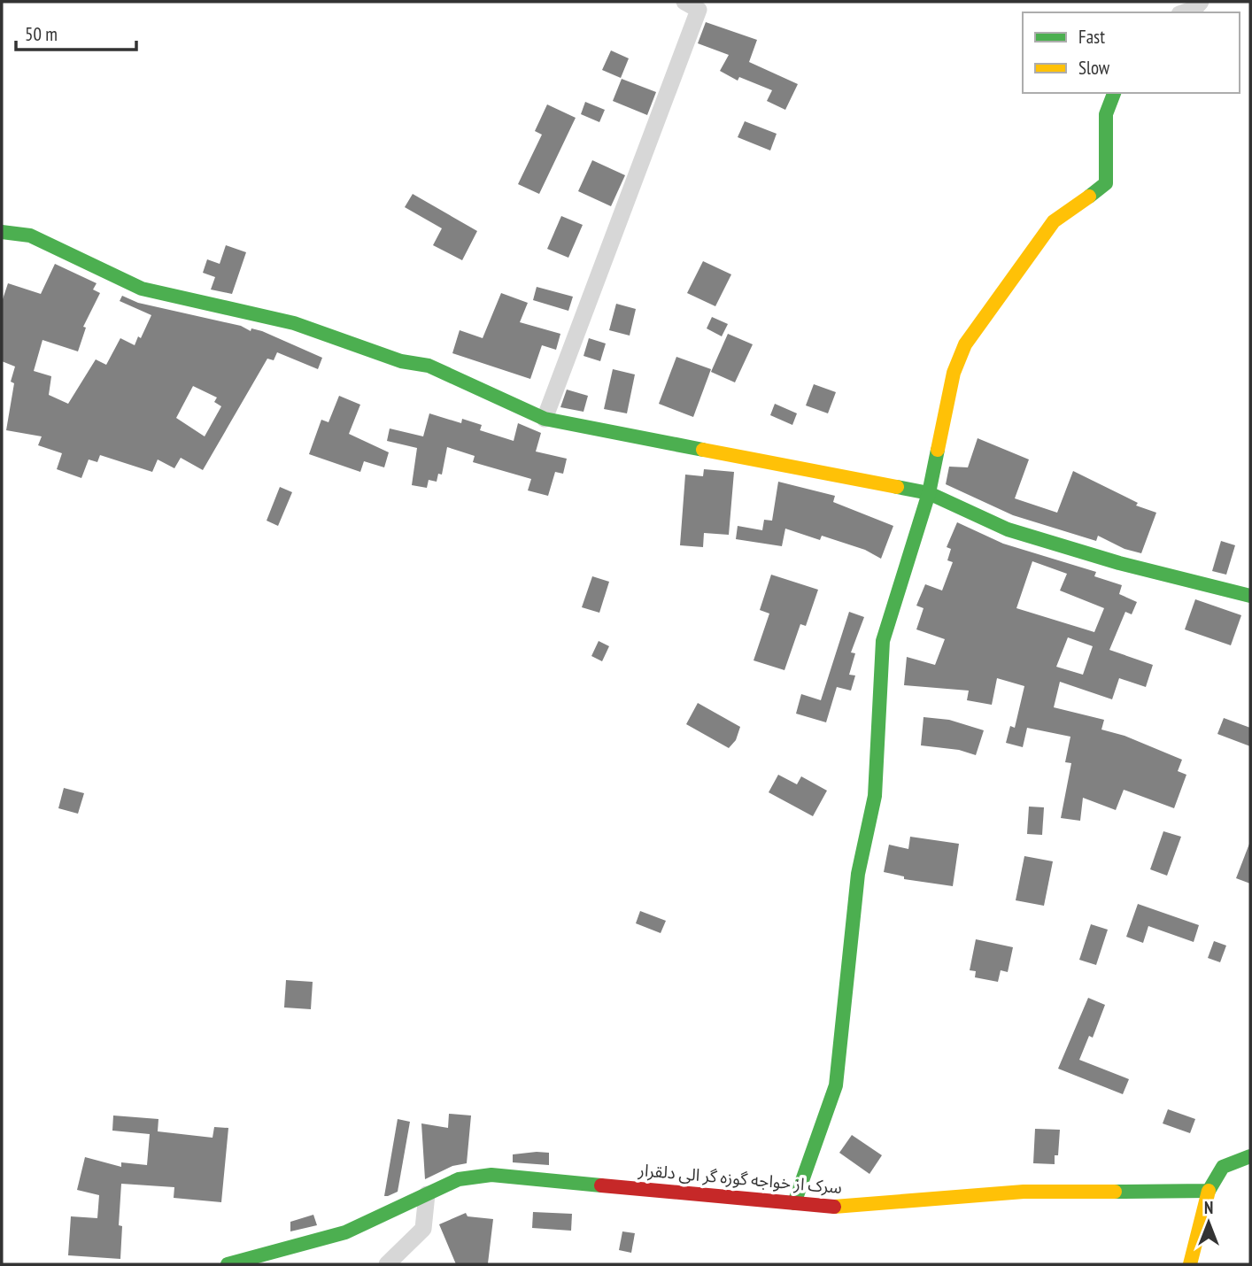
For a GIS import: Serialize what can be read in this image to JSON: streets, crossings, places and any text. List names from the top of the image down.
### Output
{
  "streets": {
    "street": ["سرک از خواجه گوزه گر الی دلقرار"]
  },
  "legend": ["Fast", "Slow"],
  "scale_bar": "50 m",
  "north": "top"
}
